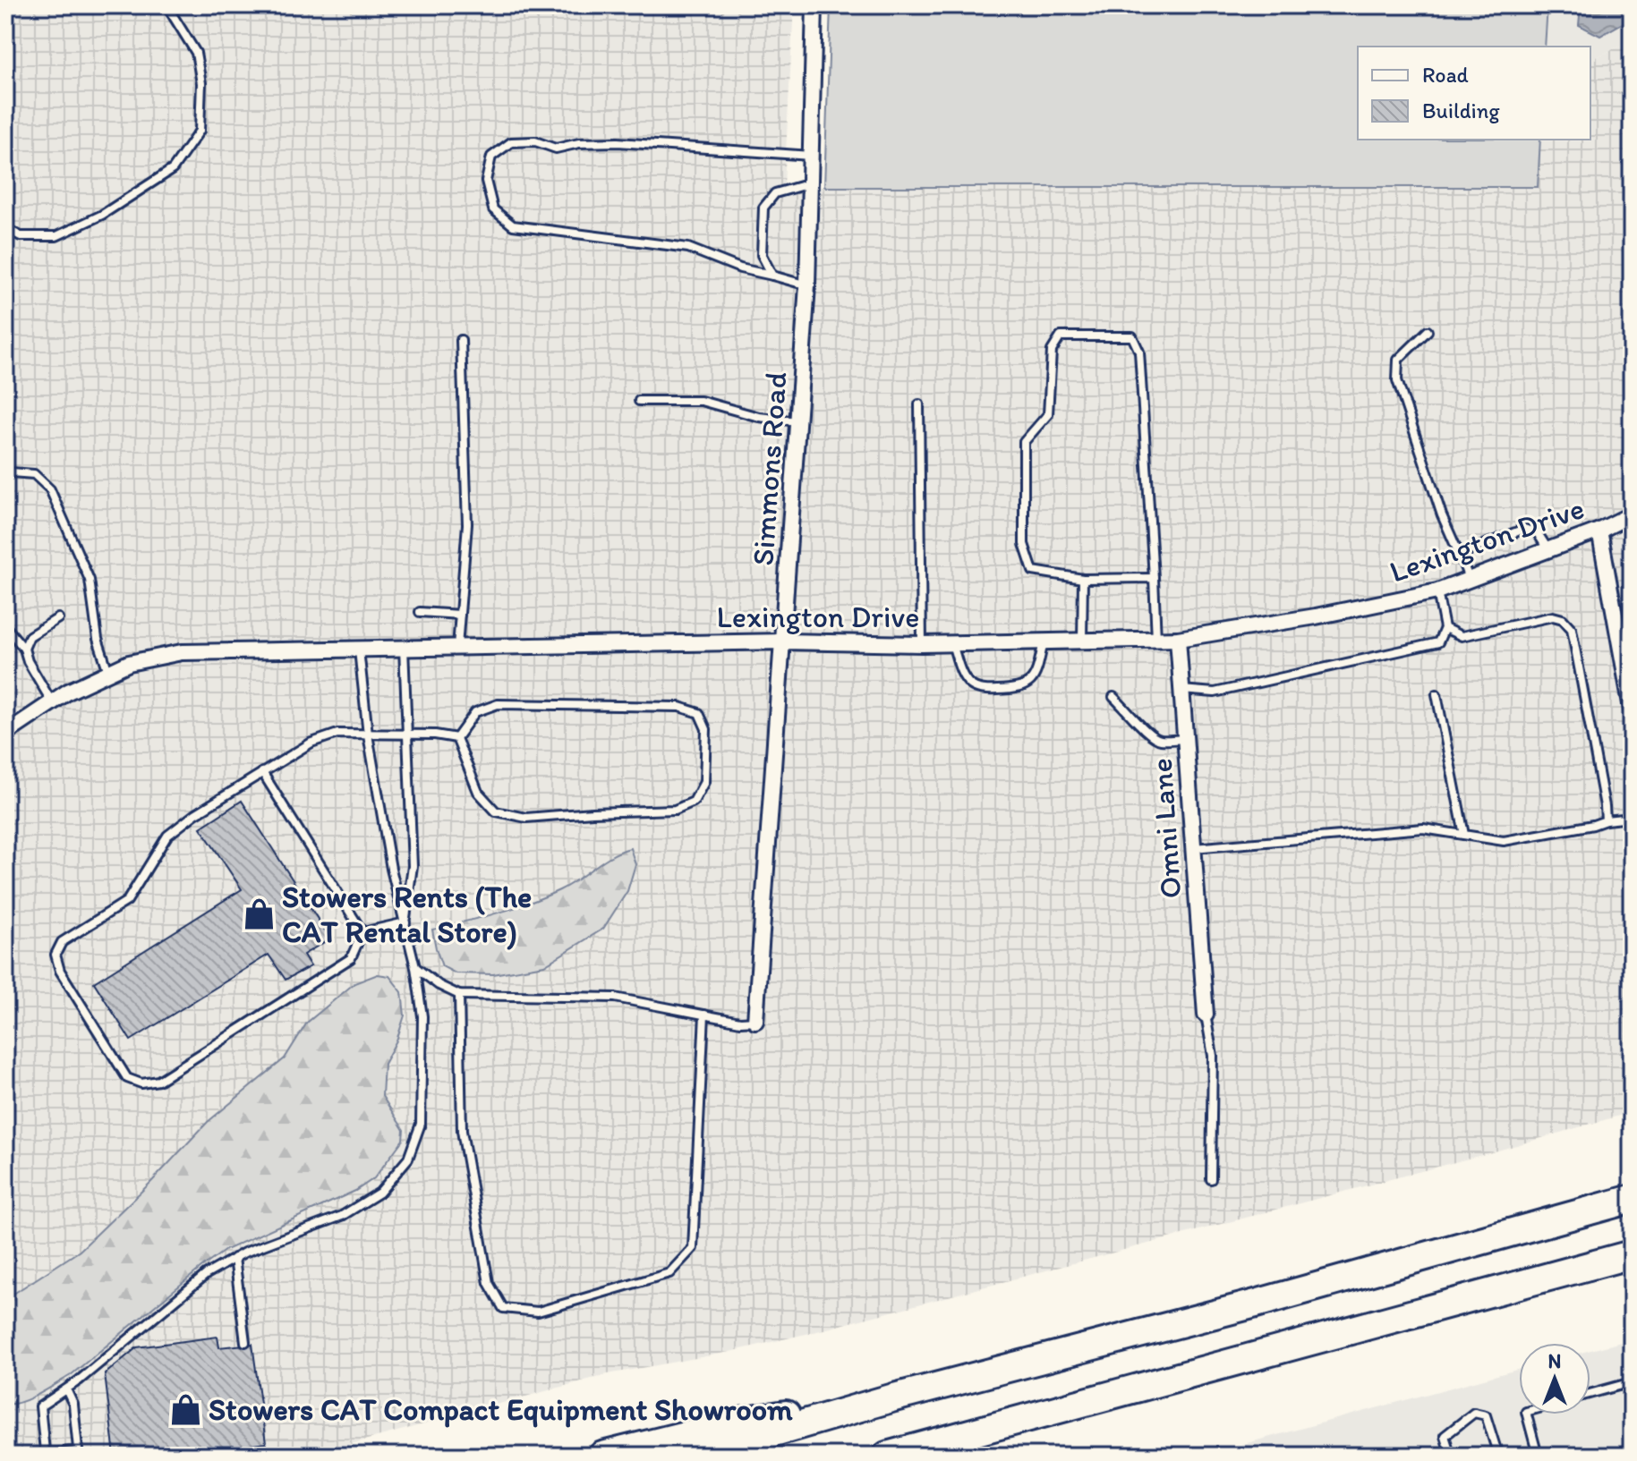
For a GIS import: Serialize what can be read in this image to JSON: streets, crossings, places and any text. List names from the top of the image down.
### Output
{
  "streets": {
    "street": ["Simmons Road", "Lexington Drive", "Omni Lane"]
  },
  "crossings": [
    ["Simmons Road", "Lexington Drive"],
    ["Lexington Drive", "Omni Lane"]
  ],
  "places": {
    "shop": ["Stowers Rents (The CAT Rental Store)", "Stowers CAT Compact Equipment Showroom"]
  },
  "legend": ["Road", "Building"],
  "north": "top"
}
